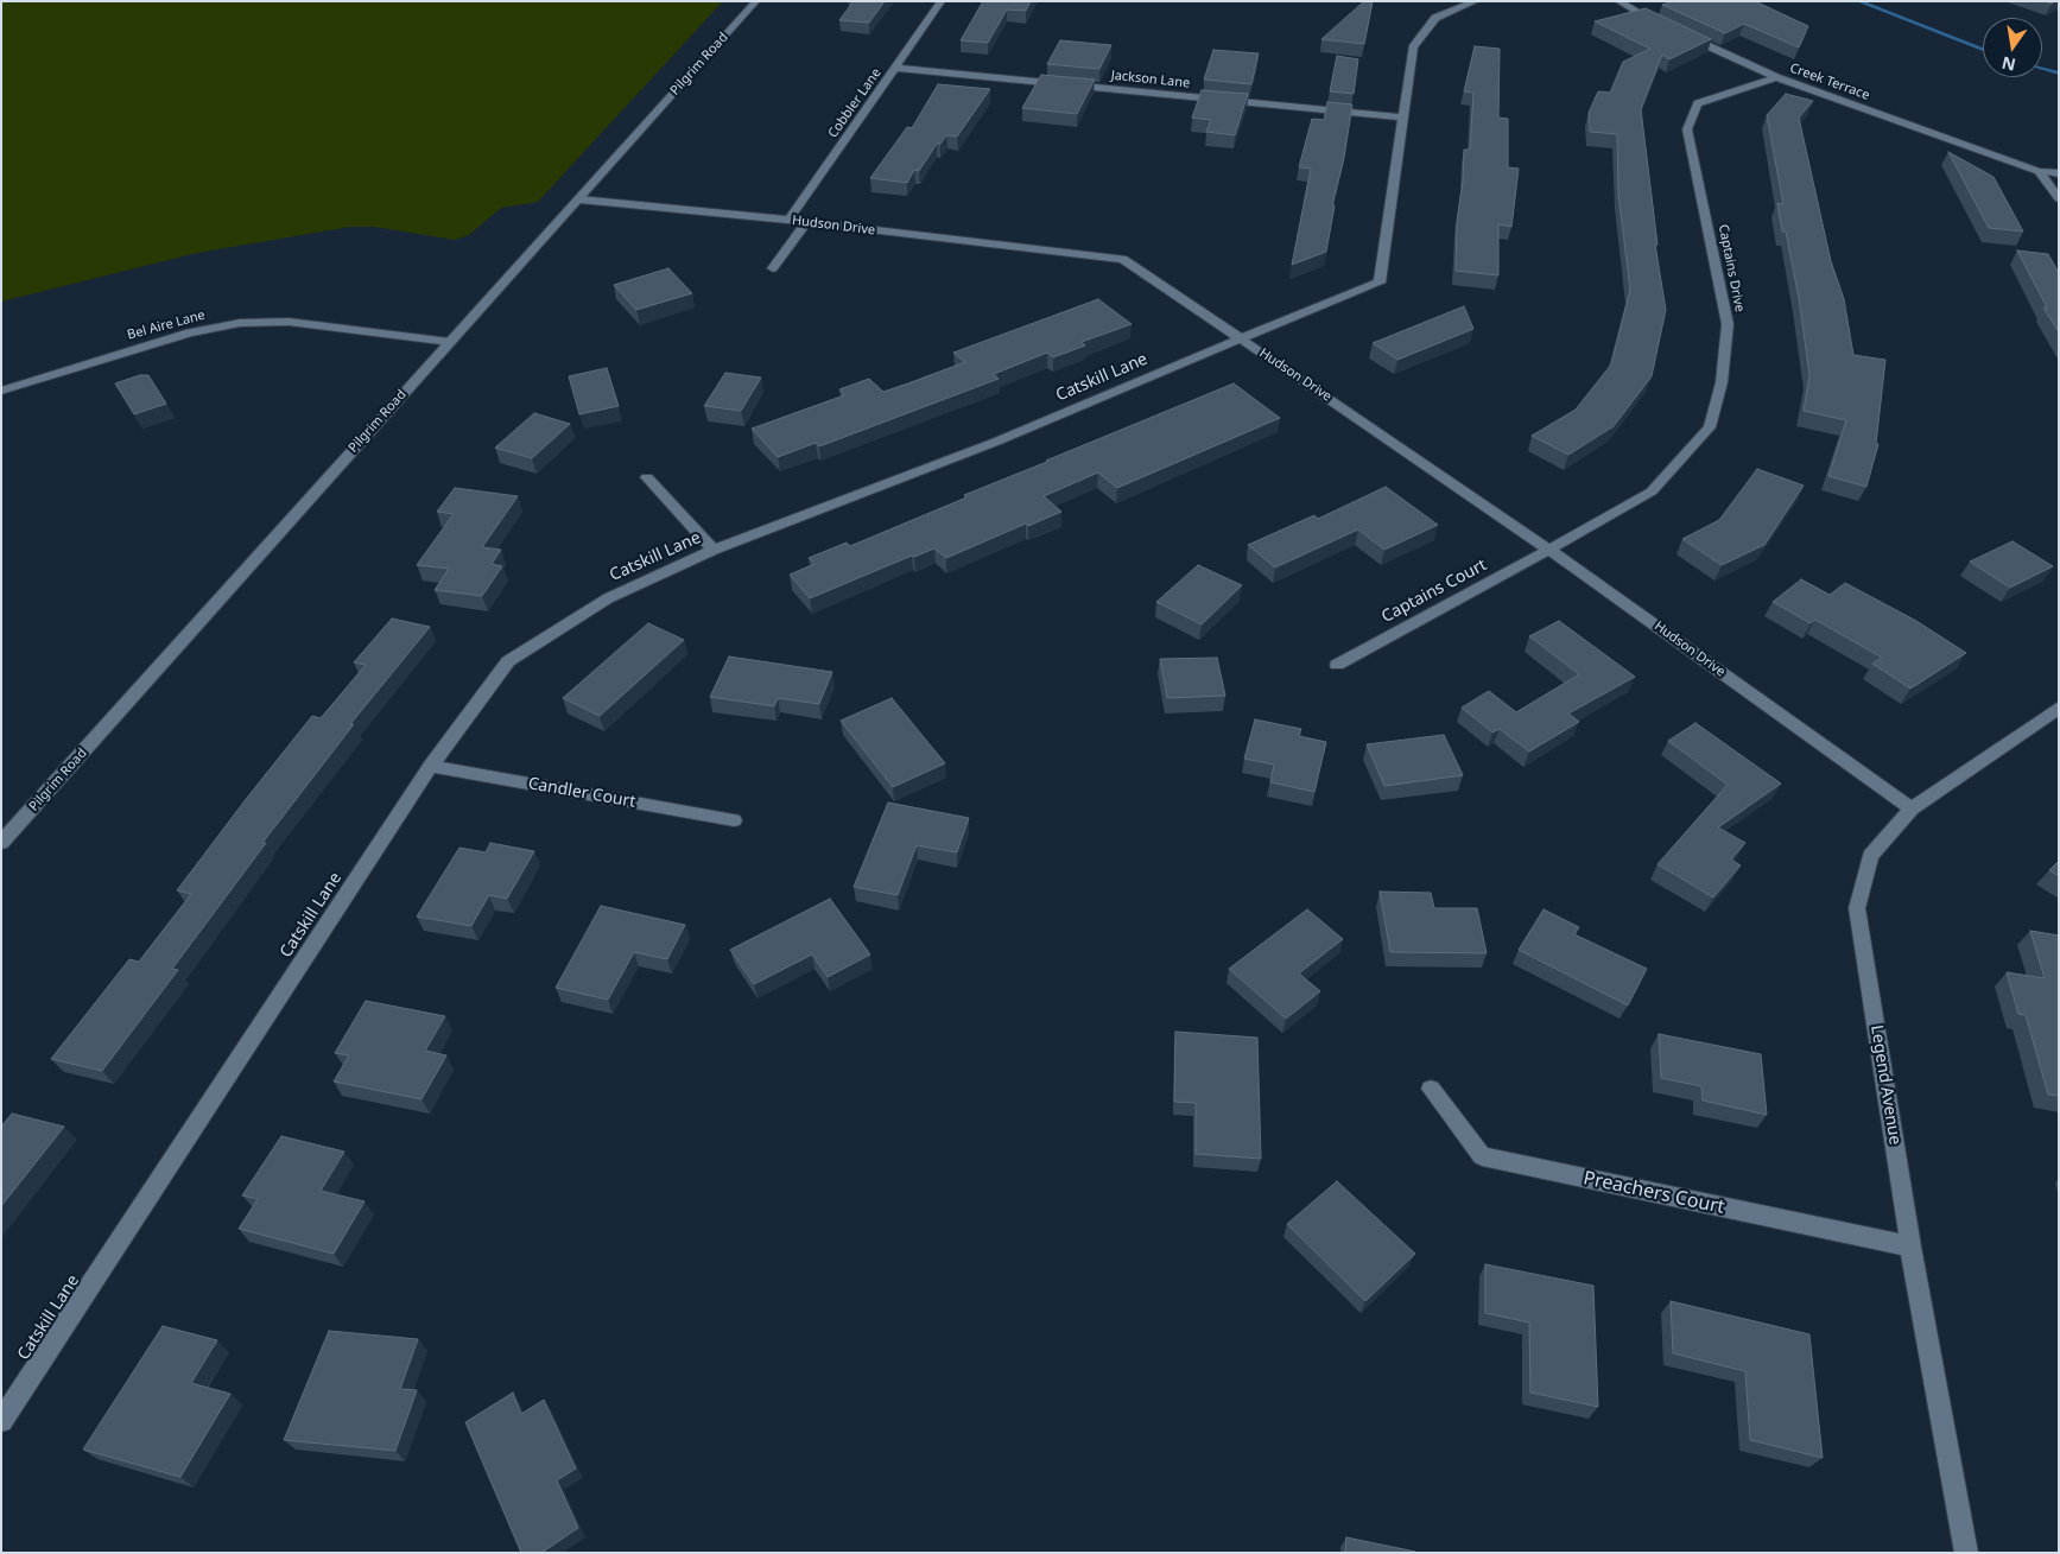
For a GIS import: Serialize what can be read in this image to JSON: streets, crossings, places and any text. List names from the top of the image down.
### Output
{
  "streets": {
    "street": [
      "Pilgrim Road",
      "Jackson Lane",
      "Creek Terrace",
      "Cobbler Lane",
      "Hudson Drive",
      "Captains Drive",
      "Bel Aire Lane",
      "Catskill Lane",
      "Captains Court",
      "Candler Court",
      "Legend Avenue",
      "Preachers Court"
    ]
  },
  "crossings": [
    ["Pilgrim Road", "Hudson Drive"],
    ["Pilgrim Road", "Bel Aire Lane"],
    ["Jackson Lane", "Cobbler Lane"],
    ["Jackson Lane", "Catskill Lane"],
    ["Creek Terrace", "Captains Drive"],
    ["Cobbler Lane", "Hudson Drive"],
    ["Hudson Drive", "Captains Drive"],
    ["Hudson Drive", "Catskill Lane"],
    ["Hudson Drive", "Captains Court"],
    ["Hudson Drive", "Legend Avenue"],
    ["Captains Drive", "Captains Court"],
    ["Catskill Lane", "Candler Court"],
    ["Legend Avenue", "Preachers Court"]
  ],
  "north": "bottom"
}
